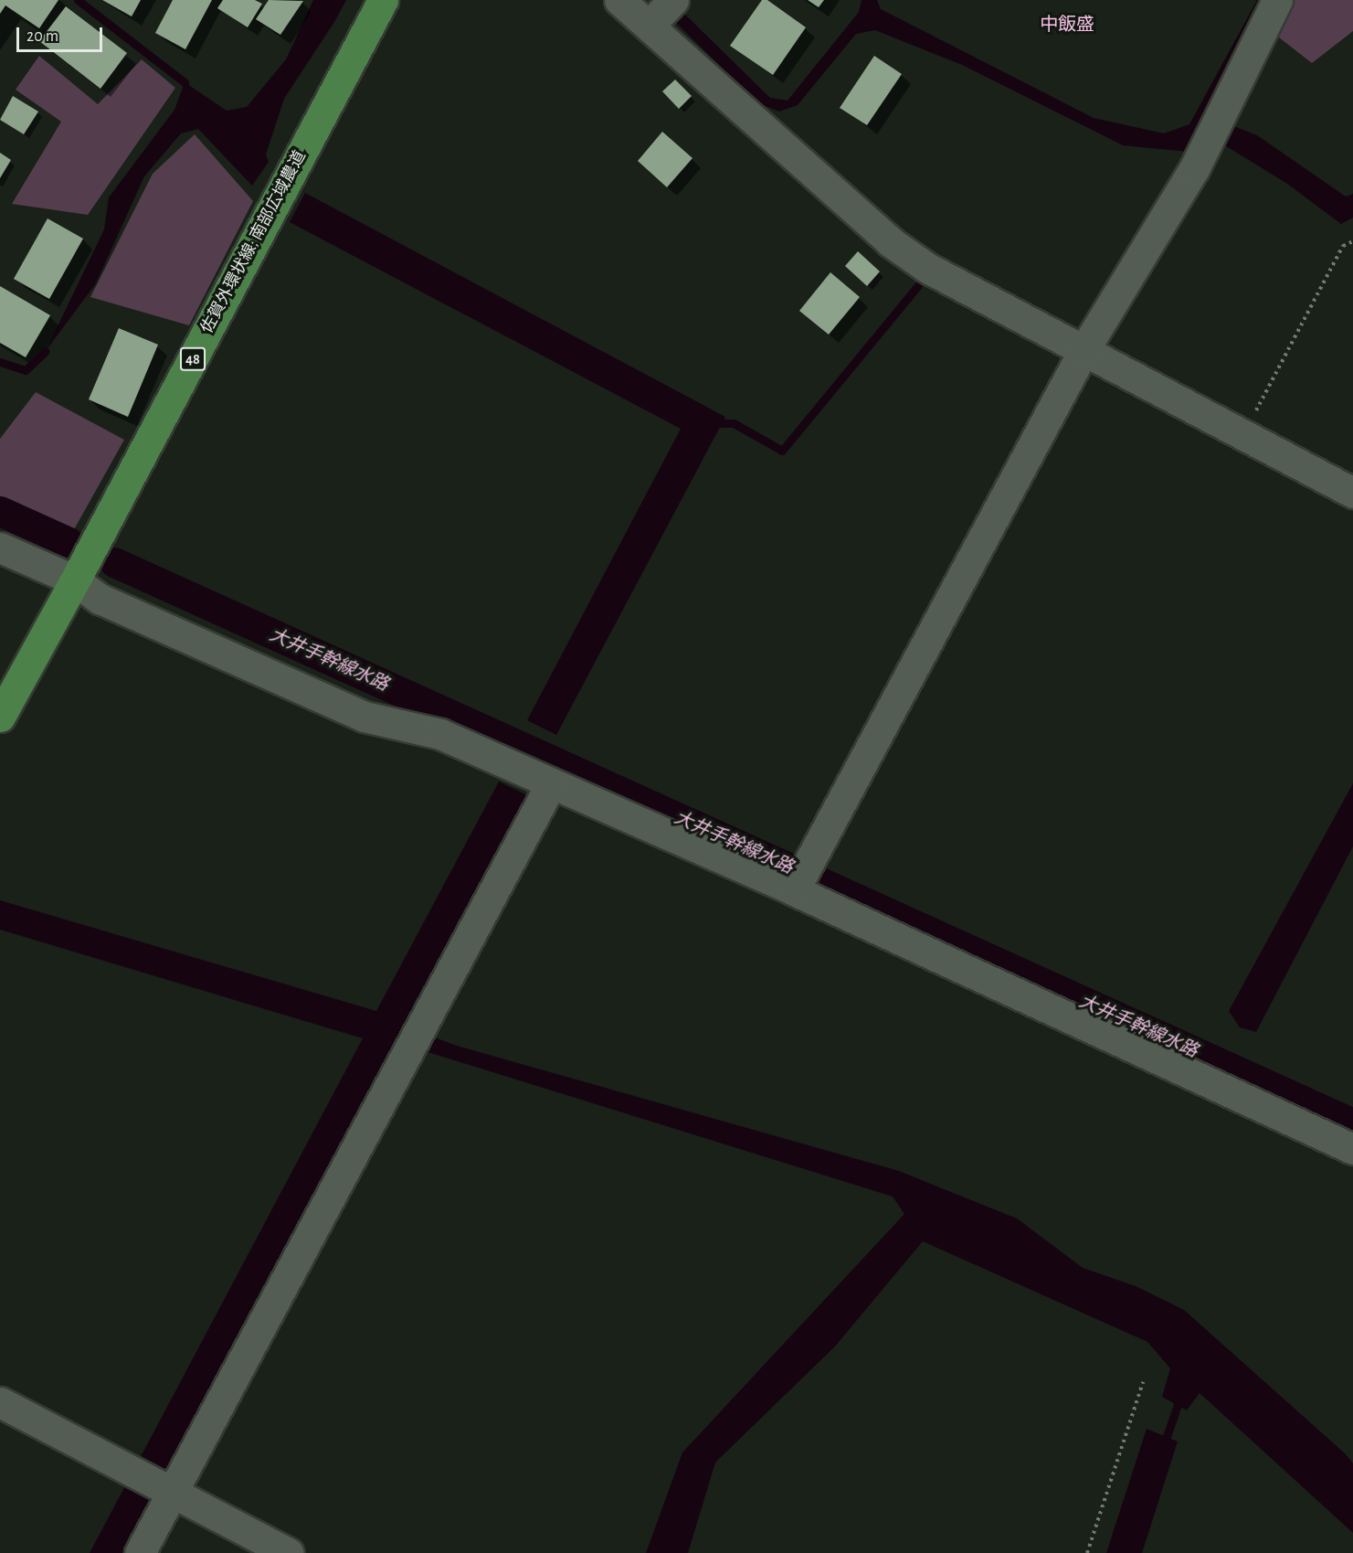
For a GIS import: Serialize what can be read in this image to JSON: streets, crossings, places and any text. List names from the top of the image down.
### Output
{
  "streets": {
    "main road": ["佐賀外環状線; 南部広域農道", "48"]
  },
  "districts": ["中飯盛"],
  "water": ["大井手幹線水路"],
  "scale_bar": "20 m"
}
